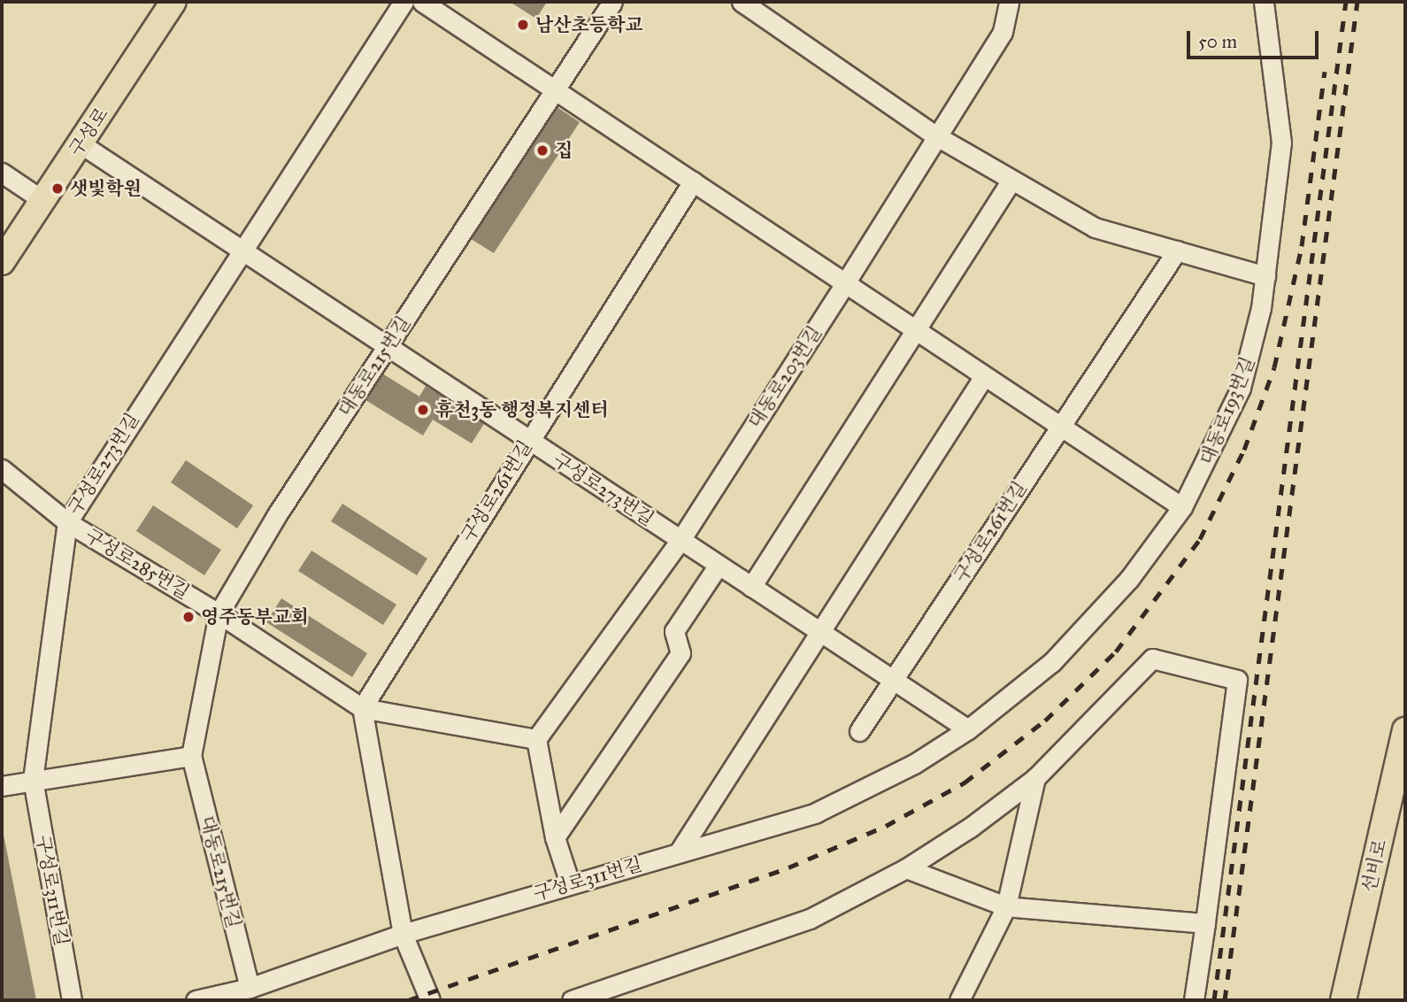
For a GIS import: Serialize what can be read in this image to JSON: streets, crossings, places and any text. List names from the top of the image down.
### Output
{
  "streets": {
    "main road": ["구성로", "선비로"],
    "street": [
      "대동로215번길",
      "대동로203번길",
      "대동로193번길",
      "구성로273번길",
      "구성로261번길",
      "구성로285번길",
      "구성로311번길"
    ]
  },
  "crossings": [
    ["구성로", "구성로273번길"],
    ["대동로215번길", "구성로273번길"],
    ["대동로215번길", "구성로285번길"],
    ["대동로215번길", "구성로311번길"],
    ["대동로203번길", "구성로273번길"],
    ["대동로203번길", "구성로285번길"],
    ["대동로193번길", "구성로273번길"],
    ["대동로193번길", "구성로311번길"],
    ["구성로273번길", "구성로261번길"],
    ["구성로273번길", "구성로285번길"],
    ["구성로273번길", "구성로311번길"],
    ["구성로261번길", "구성로285번길"],
    ["구성로285번길", "구성로311번길"]
  ],
  "places": [
    "남산초등학교",
    "집",
    "샛빛학원",
    "휴천3동 행정복지센터",
    "영주동부교회"
  ],
  "scale_bar": "50 m"
}
